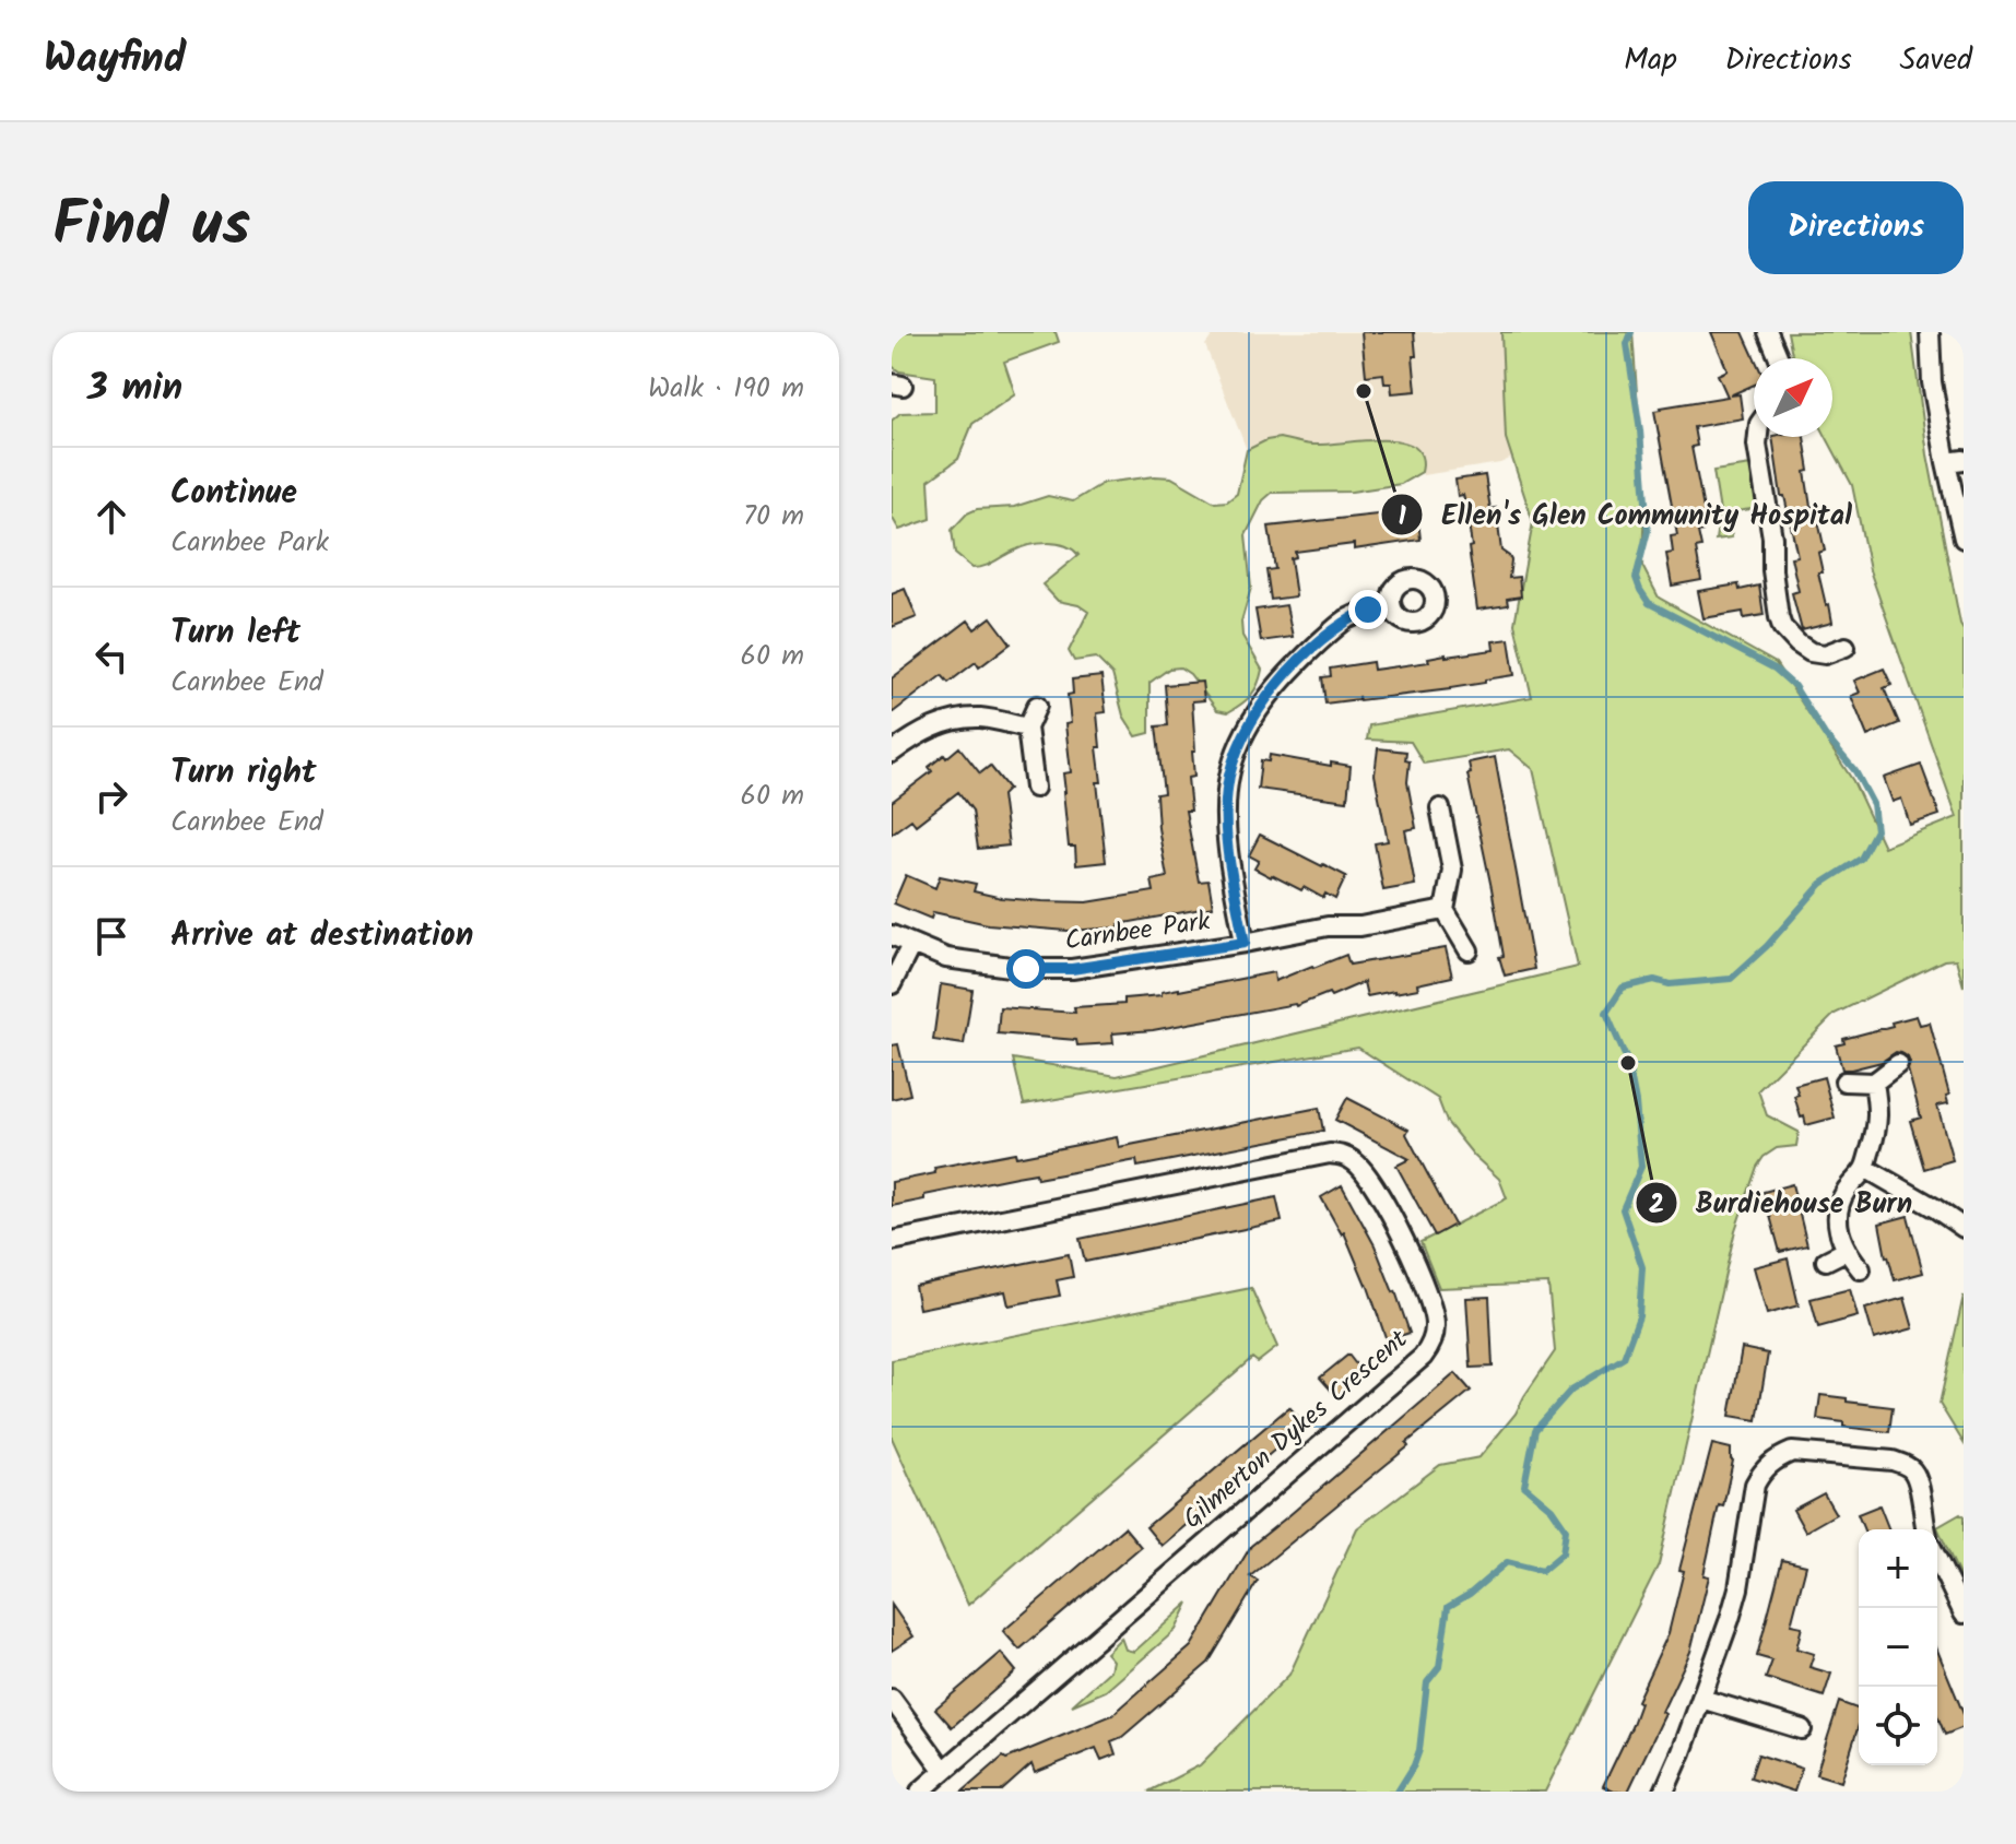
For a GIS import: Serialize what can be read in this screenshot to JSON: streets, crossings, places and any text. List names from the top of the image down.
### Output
{
  "streets": {
    "street": ["Carnbee Park", "Gilmerton Dykes Crescent"]
  },
  "places": ["Ellen's Glen Community Hospital", "Burdiehouse Burn"],
  "north": "top right",
  "page": {
    "header": "Wayfind",
    "nav": ["Map", "Directions", "Saved"],
    "title": "Find us",
    "buttons": "Directions",
    "heading": ["3 min", "Walk · 190 m"],
    "list": [
      ["Continue", "Carnbee Park", "70 m"],
      ["Turn left", "Carnbee End", "60 m"],
      ["Turn right", "Carnbee End", "60 m"],
      "Arrive at destination"
    ],
    "map_buttons": ["+", "−"]
  }
}
